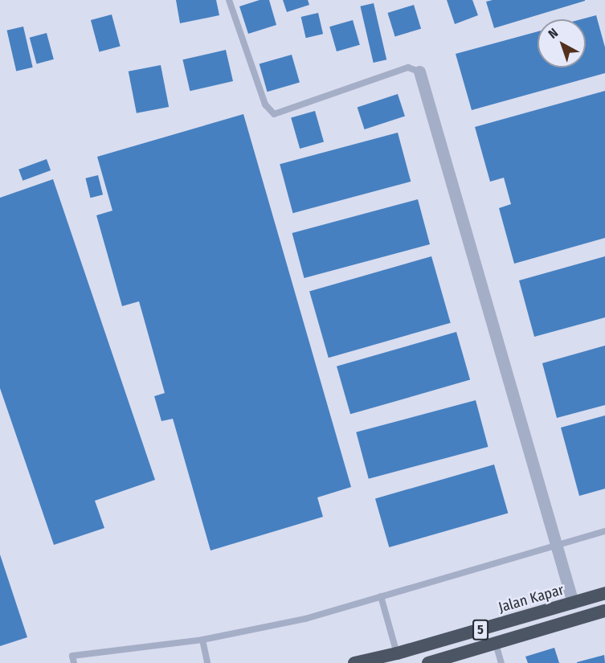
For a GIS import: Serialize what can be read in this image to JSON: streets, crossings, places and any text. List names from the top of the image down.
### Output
{
  "streets": {
    "highway": ["Jalan Kapar", "5"]
  },
  "north": "top left"
}
